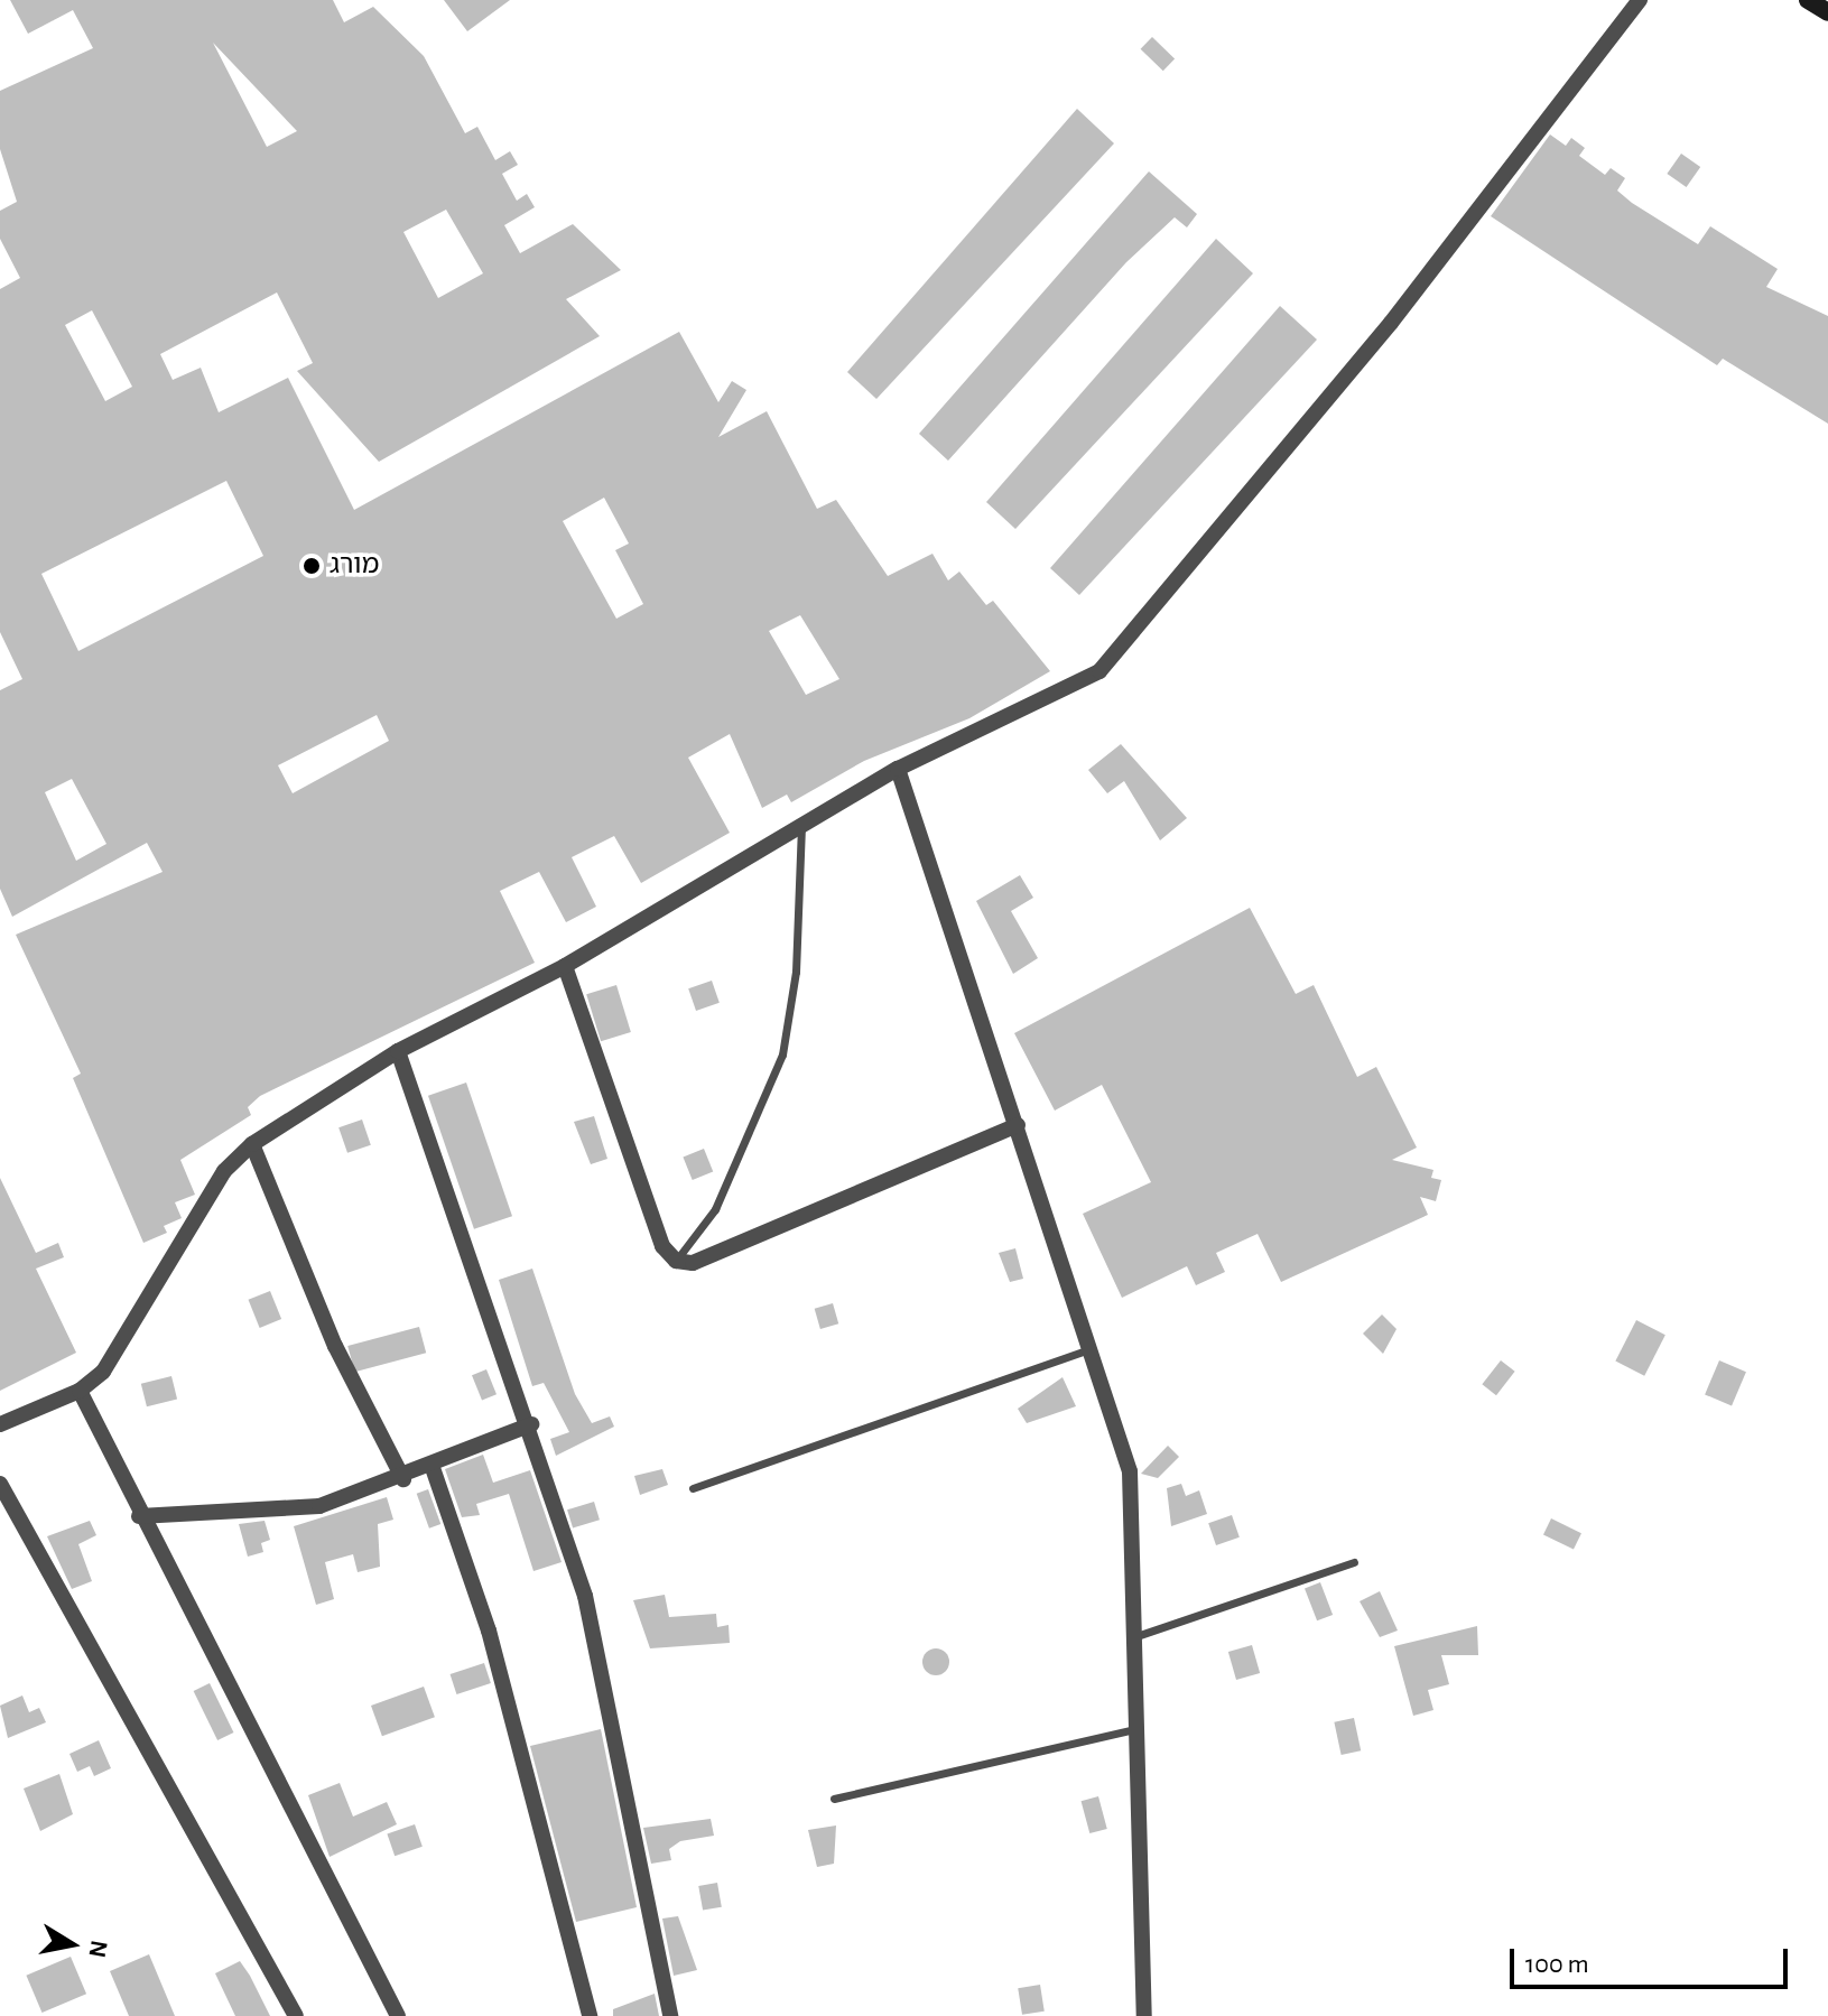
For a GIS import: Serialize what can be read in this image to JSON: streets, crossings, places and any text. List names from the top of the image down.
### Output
{
  "places": ["מורג"],
  "scale_bar": "100 m",
  "north": "right"
}
